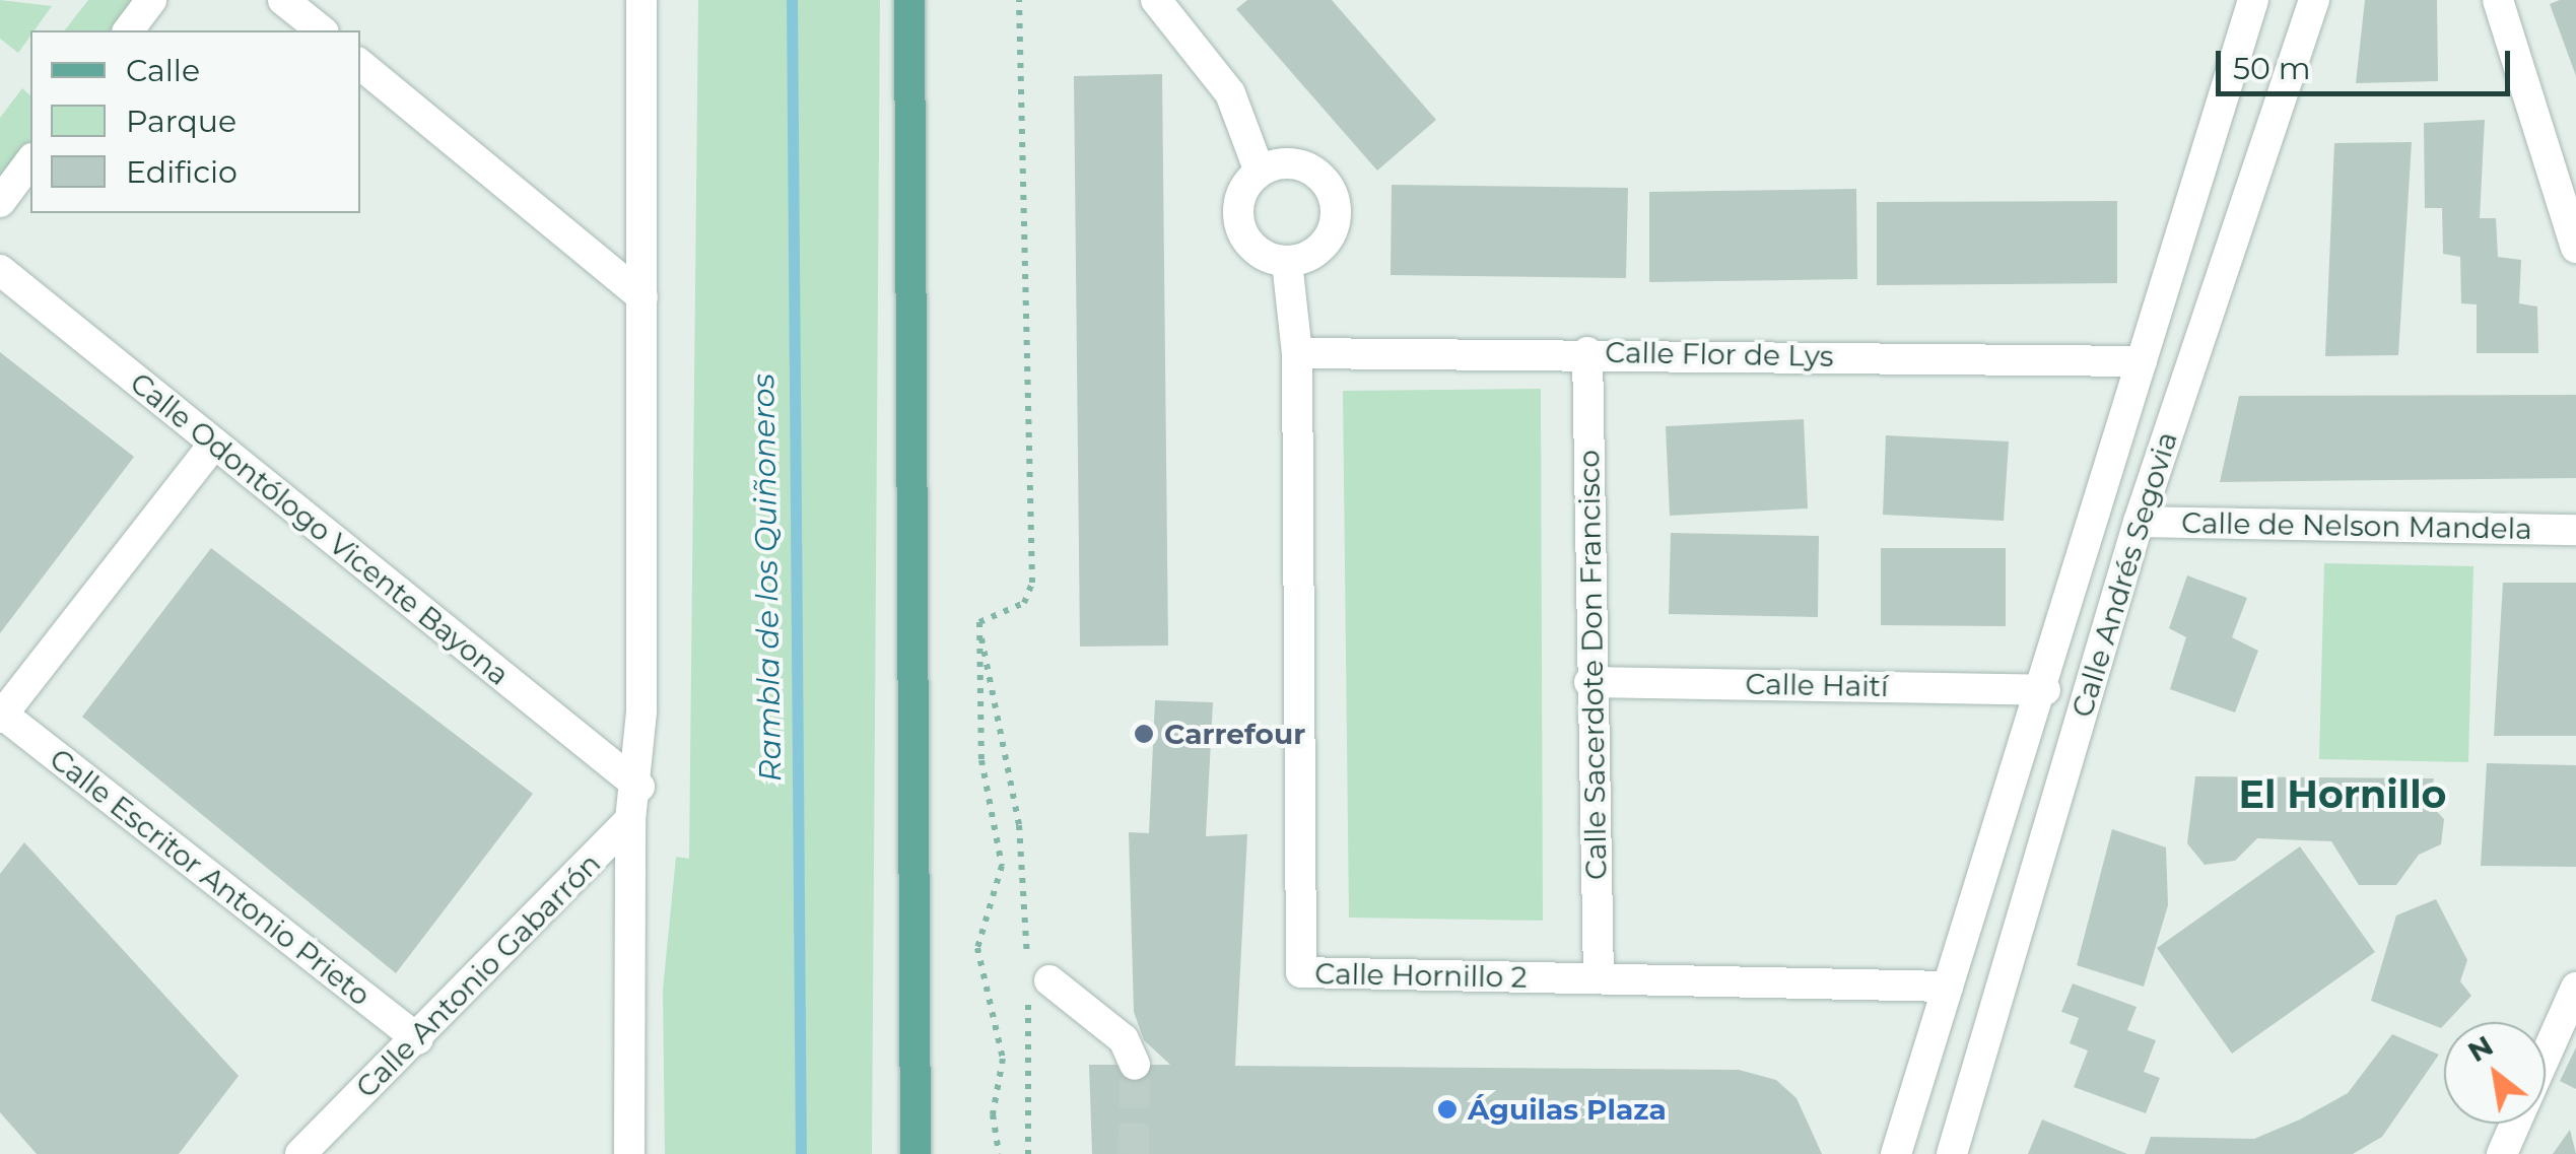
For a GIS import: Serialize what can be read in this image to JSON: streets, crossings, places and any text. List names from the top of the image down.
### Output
{
  "streets": {
    "street": [
      "Calle Flor de Lys",
      "Calle de Nelson Mandela",
      "Calle Odontólogo Vicente Bayona",
      "Calle Andrés Segovia",
      "Calle Sacerdote Don Francisco",
      "Calle Haití",
      "Calle Escritor Antonio Prieto",
      "Calle Antonio Gabarrón",
      "Calle Hornillo 2"
    ]
  },
  "crossings": [
    ["Calle Flor de Lys", "Calle Andrés Segovia"],
    ["Calle Flor de Lys", "Calle Sacerdote Don Francisco"],
    ["Calle Flor de Lys", "Calle Hornillo 2"],
    ["Calle de Nelson Mandela", "Calle Andrés Segovia"],
    ["Calle Odontólogo Vicente Bayona", "Calle Antonio Gabarrón"],
    ["Calle Andrés Segovia", "Calle Haití"],
    ["Calle Andrés Segovia", "Calle Hornillo 2"],
    ["Calle Sacerdote Don Francisco", "Calle Haití"],
    ["Calle Sacerdote Don Francisco", "Calle Hornillo 2"],
    ["Calle Escritor Antonio Prieto", "Calle Antonio Gabarrón"]
  ],
  "districts": ["El Hornillo"],
  "water": ["Rambla de los Quiñoneros"],
  "places": ["Carrefour", "Águilas Plaza"],
  "legend": ["Calle", "Parque", "Edificio"],
  "scale_bar": "50 m",
  "north": "top left"
}
